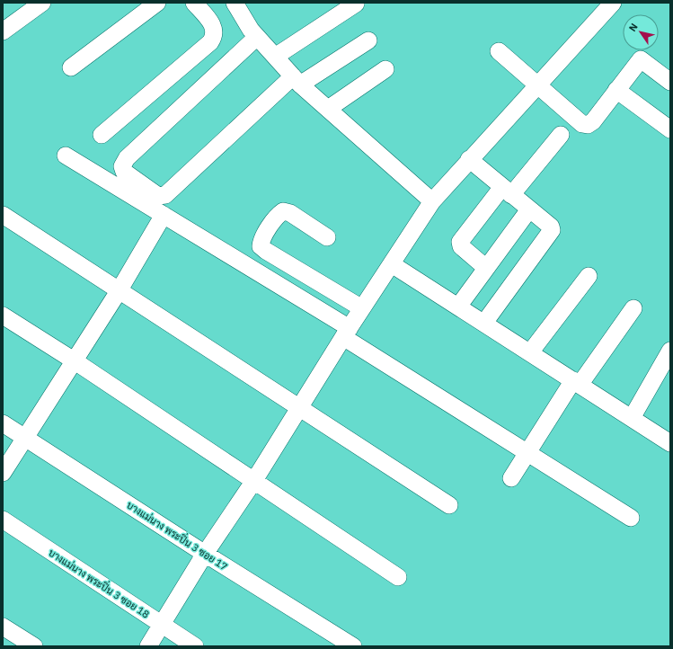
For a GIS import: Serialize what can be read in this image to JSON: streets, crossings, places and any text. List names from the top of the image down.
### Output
{
  "streets": {
    "street": ["บางแม่นาง พระปิ่น 3 ซอย 17", "บางแม่นาง พระปิ่น 3 ซอย 18"]
  },
  "north": "top left"
}
